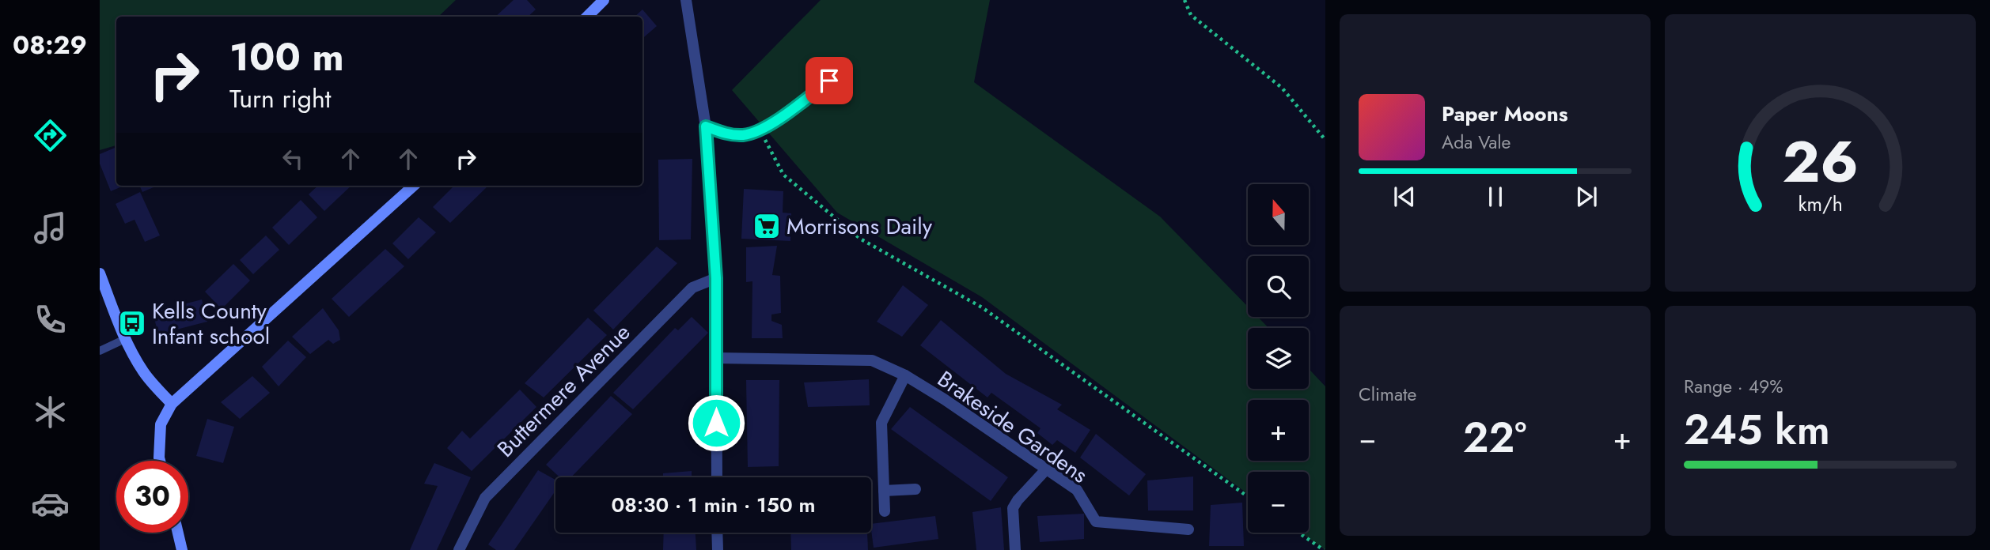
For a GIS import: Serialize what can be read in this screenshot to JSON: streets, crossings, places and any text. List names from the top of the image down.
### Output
{
  "streets": {
    "street": ["Buttermere Avenue", "Brakeside Gardens"]
  },
  "places": {
    "supermarket": ["Morrisons Daily"],
    "bus stop": ["Kells County Infant school"]
  },
  "north": "top",
  "page": {
    "tabs": "08:29",
    "turn": ["100 m", "Turn right"],
    "song": ["Paper Moons", "Ada Vale"],
    "map_buttons": ["+", "−"],
    "tile": [
      "Climate",
      ["Range · 49%", "245 km"]
    ],
    "heat": ["−", "22°", "+"],
    "limit": "30",
    "trip": "08:30 · 1 min · 150 m",
    "gauge": ["26", "km/h"]
  }
}
